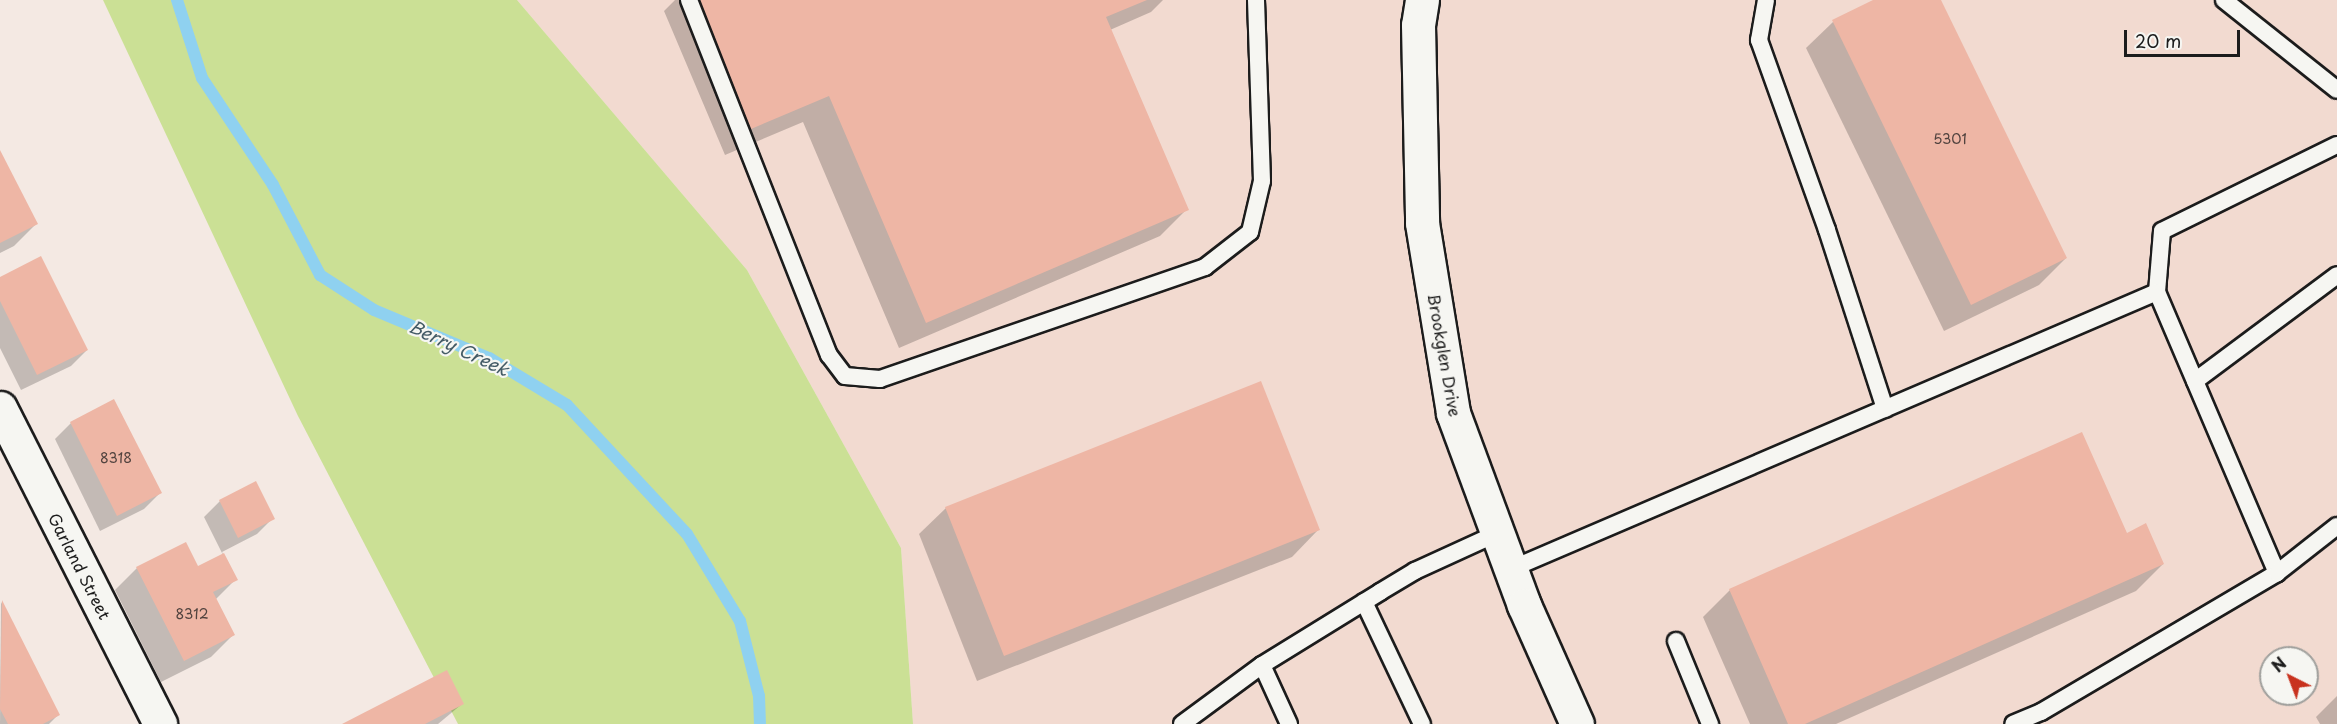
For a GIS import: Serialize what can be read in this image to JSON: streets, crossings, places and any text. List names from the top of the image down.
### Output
{
  "streets": {
    "street": ["Brookglen Drive", "Garland Street"]
  },
  "water": ["Berry Creek"],
  "house_numbers": ["5301", "8318", "8312"],
  "scale_bar": "20 m",
  "north": "top left"
}
